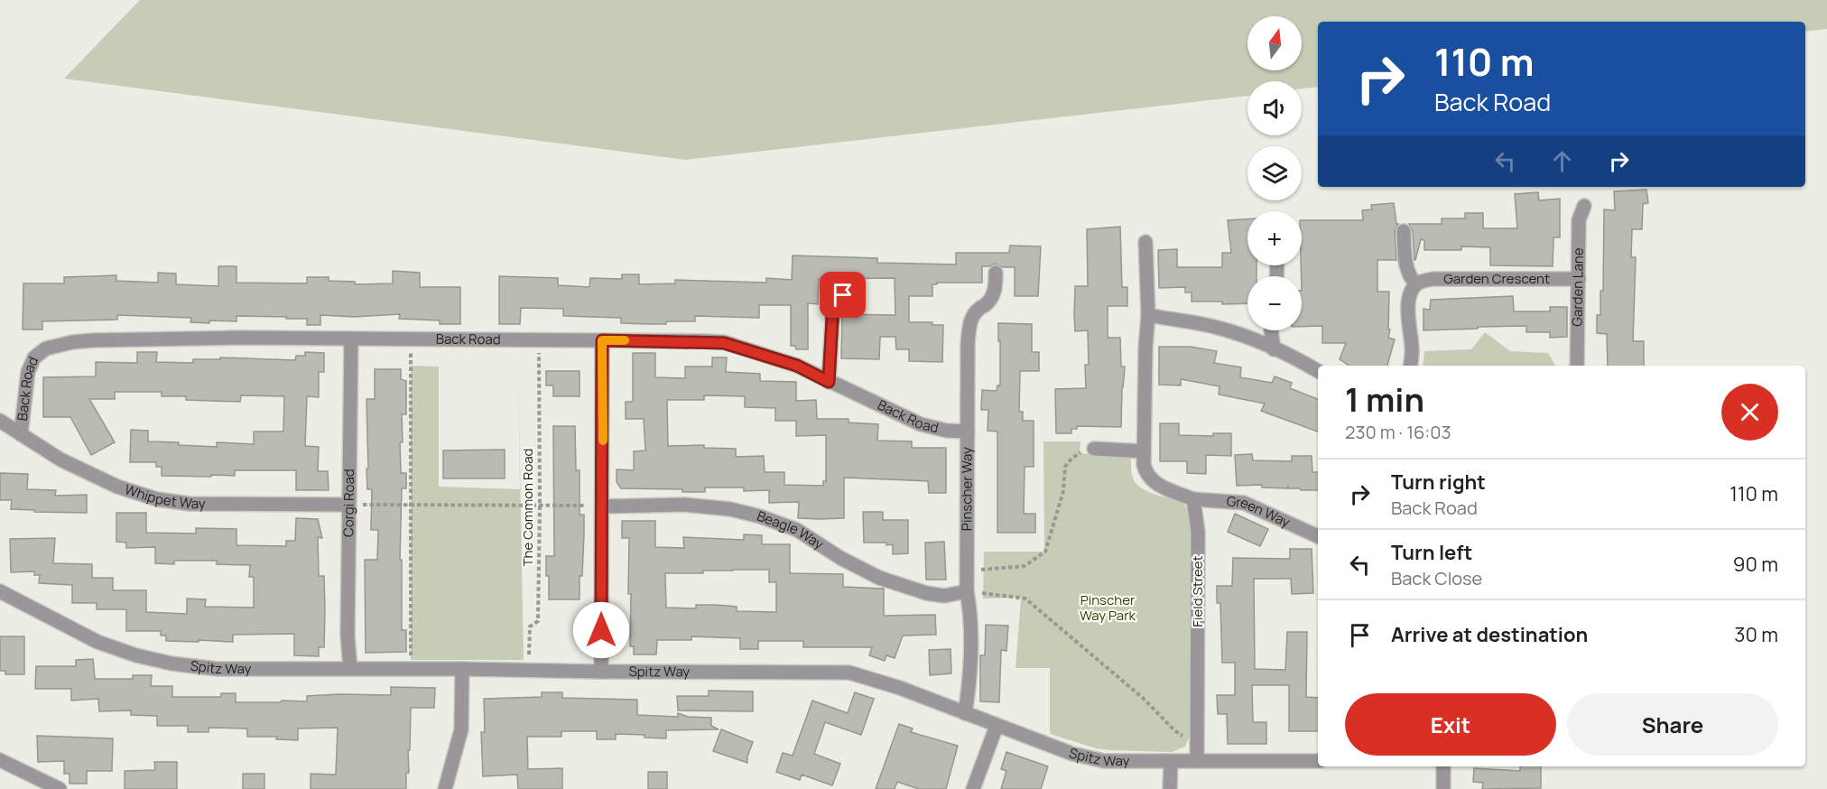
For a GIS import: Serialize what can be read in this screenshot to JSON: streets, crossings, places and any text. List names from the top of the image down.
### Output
{
  "streets": {
    "street": [
      "Garden Crescent",
      "Garden Lane",
      "Back Road",
      "Pinscher Way",
      "Whippet Way",
      "Corgi Road",
      "Green Way",
      "Beagle Way",
      "Field Street",
      "Spitz Way"
    ],
    "path": ["The Common Road"]
  },
  "crossings": [
    ["Garden Crescent", "Garden Lane"],
    ["Back Road", "Pinscher Way"],
    ["Back Road", "Whippet Way"],
    ["Back Road", "Corgi Road"],
    ["Back Road", "The Common Road"],
    ["Pinscher Way", "Beagle Way"],
    ["Pinscher Way", "Spitz Way"],
    ["Whippet Way", "Corgi Road"],
    ["Corgi Road", "Spitz Way"],
    ["The Common Road", "Spitz Way"],
    ["Green Way", "Field Street"],
    ["Field Street", "Spitz Way"]
  ],
  "parks": ["Pinscher Way Park"],
  "north": "top",
  "page": {
    "map_buttons": ["+", "−"],
    "turn": ["110 m", "Back Road"],
    "heading": ["1 min", "230 m · 16:03"],
    "list": [
      {
        "name": "Turn right",
        "note": "Back Road",
        "value": "110 m"
      },
      {
        "name": "Turn left",
        "note": "Back Close",
        "value": "90 m"
      },
      {
        "name": "Arrive at destination",
        "value": "30 m"
      }
    ],
    "buttons": ["Exit", "Share"]
  }
}
